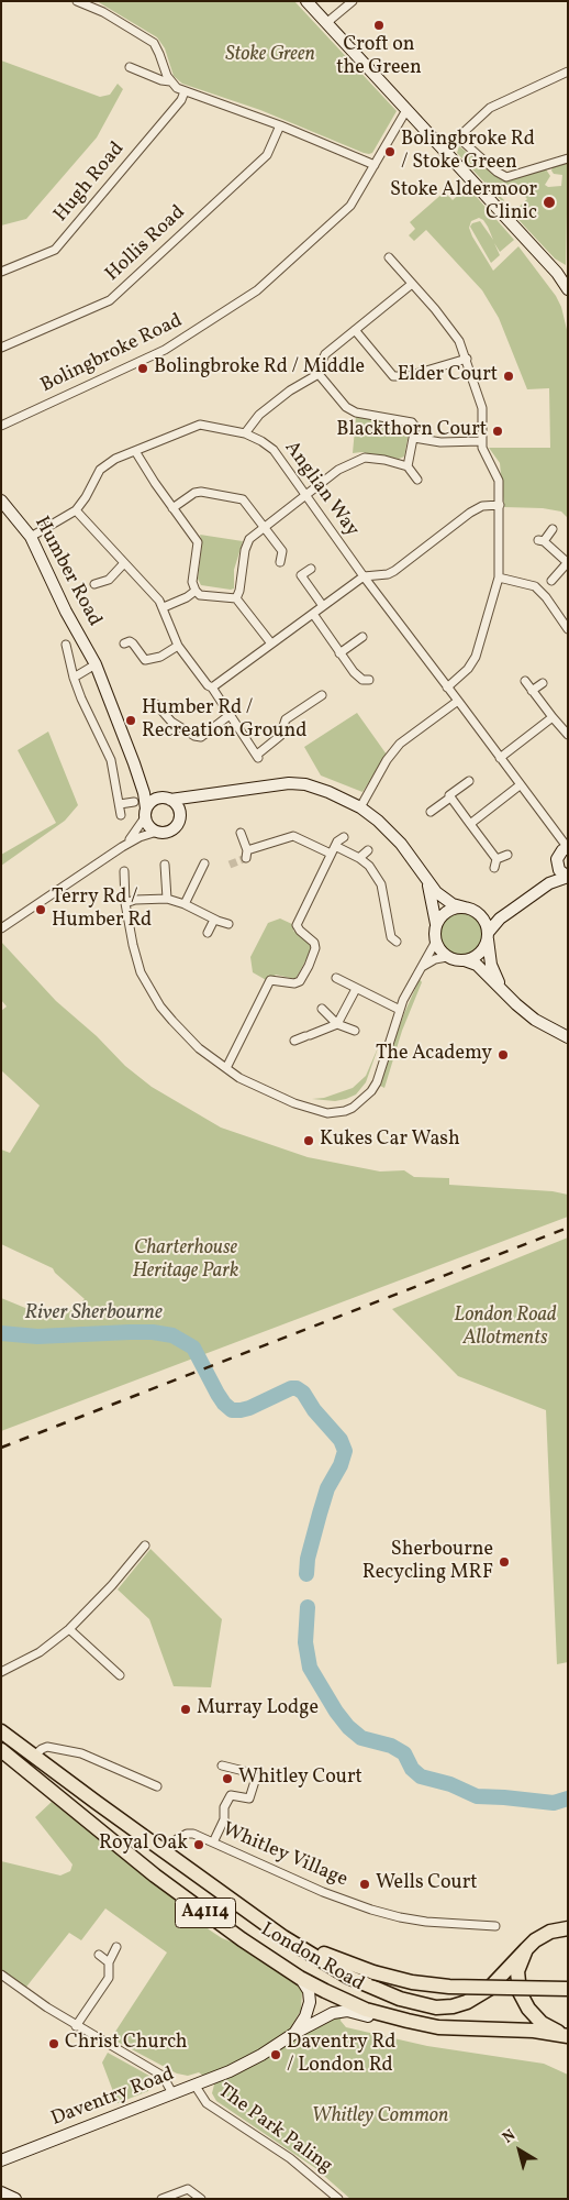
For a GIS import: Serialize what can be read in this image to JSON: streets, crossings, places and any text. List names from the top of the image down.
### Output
{
  "streets": {
    "highway": ["A4114", "London Road"],
    "main road": ["Humber Road", "Daventry Road"],
    "street": [
      "Hugh Road",
      "Hollis Road",
      "Bolingbroke Road",
      "Anglian Way",
      "Whitley Village",
      "The Park Paling"
    ]
  },
  "crossings": [
    ["Anglian Way", "Humber Road"],
    ["Whitley Village", "London Road"],
    ["London Road", "Daventry Road"],
    ["Daventry Road", "The Park Paling"]
  ],
  "water": ["River Sherbourne"],
  "parks": [
    "Stoke Green",
    "Charterhouse Heritage Park",
    "London Road Allotments",
    "Whitley Common"
  ],
  "places": [
    "Croft on the Green",
    "Bolingbroke Rd / Stoke Green",
    "Stoke Aldermoor Clinic",
    "Bolingbroke Rd / Middle",
    "Elder Court",
    "Blackthorn Court",
    "Humber Rd / Recreation Ground",
    "Terry Rd / Humber Rd",
    "The Academy",
    "Kukes Car Wash",
    "Sherbourne Recycling MRF",
    "Murray Lodge",
    "Whitley Court",
    "Royal Oak",
    "Wells Court",
    "Christ Church",
    "Daventry Rd / London Rd"
  ],
  "north": "top left"
}
